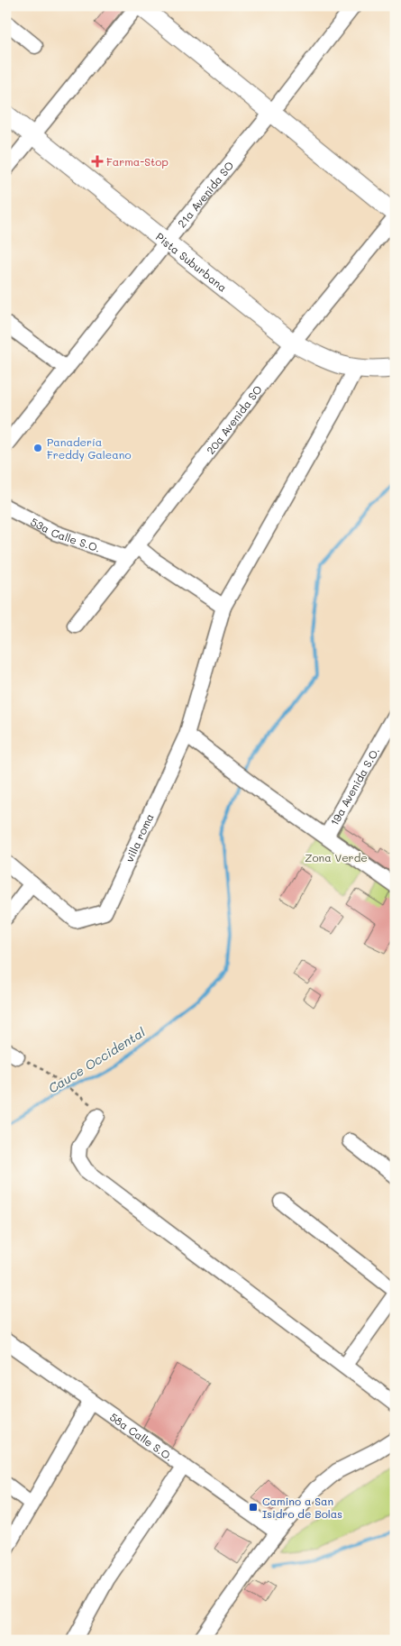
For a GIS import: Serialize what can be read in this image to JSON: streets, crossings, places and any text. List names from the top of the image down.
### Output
{
  "streets": {
    "main road": ["Pista Suburbana"],
    "street": [
      "21a Avenida SO",
      "20a Avenida SO",
      "53a Calle S.O.",
      "19a Avenida S.O.",
      "villa roma",
      "58a Calle S.O."
    ]
  },
  "crossings": [
    ["21a Avenida SO", "Pista Suburbana"],
    ["Pista Suburbana", "20a Avenida SO"],
    ["Pista Suburbana", "villa roma"],
    ["20a Avenida SO", "53a Calle S.O."]
  ],
  "water": ["Cauce Occidental"],
  "parks": ["Zona Verde"],
  "places": {
    "health": ["Farma-Stop"],
    "other": ["Panadería Freddy Galeano"],
    "transit": ["Camino a San Isidro de Bolas"]
  }
}
